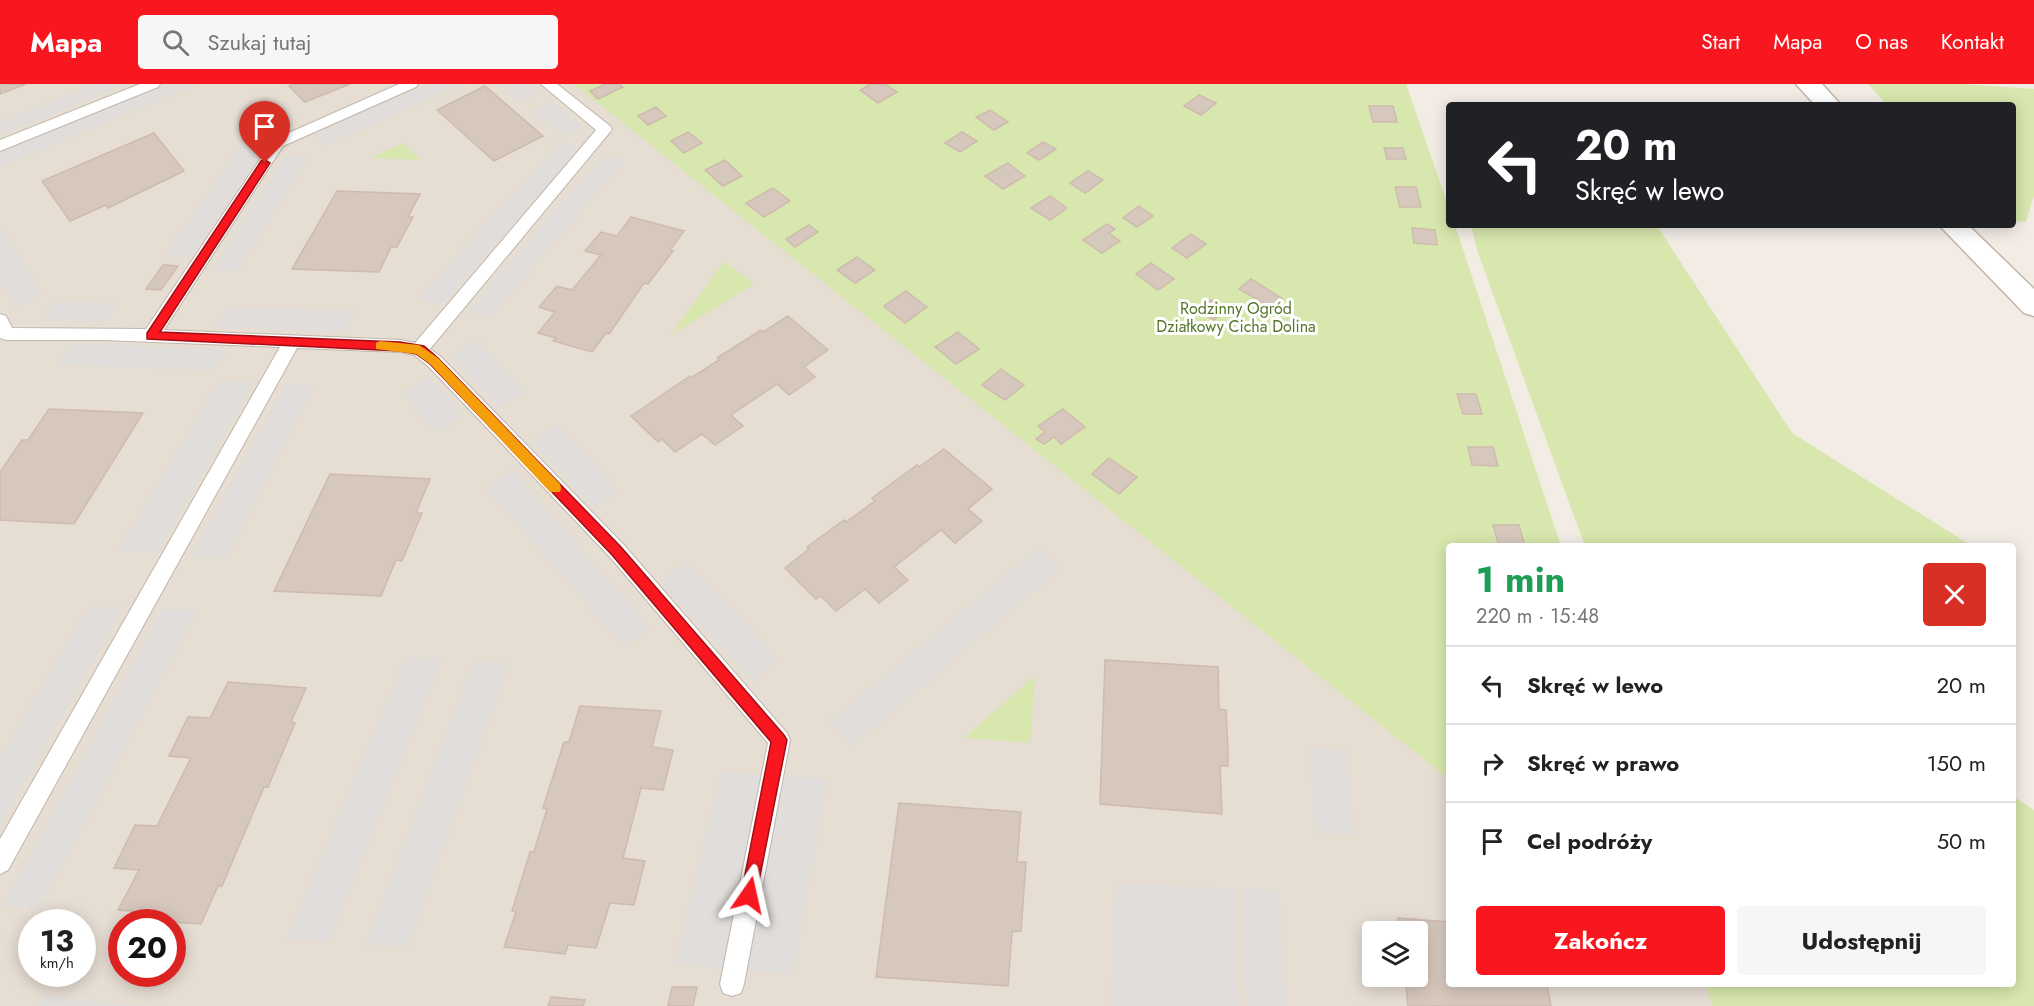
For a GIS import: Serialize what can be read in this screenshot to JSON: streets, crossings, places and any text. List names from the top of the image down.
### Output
{
  "parks": ["Rodzinny Ogród Działkowy Cicha Dolina"],
  "page": {
    "header": "Mapa",
    "search": "Szukaj tutaj",
    "nav": [
      "Start",
      "Mapa",
      "O nas",
      "Kontakt"
    ],
    "turn": ["20 m", "Skręć w lewo"],
    "heading": ["1 min", "220 m · 15:48"],
    "list": [
      {
        "name": "Skręć w lewo",
        "value": "20 m"
      },
      {
        "name": "Skręć w prawo",
        "value": "150 m"
      },
      {
        "name": "Cel podróży",
        "value": "50 m"
      }
    ],
    "buttons": ["Zakończ", "Udostępnij"],
    "speed": "13 km/h",
    "limit": "20"
  }
}
